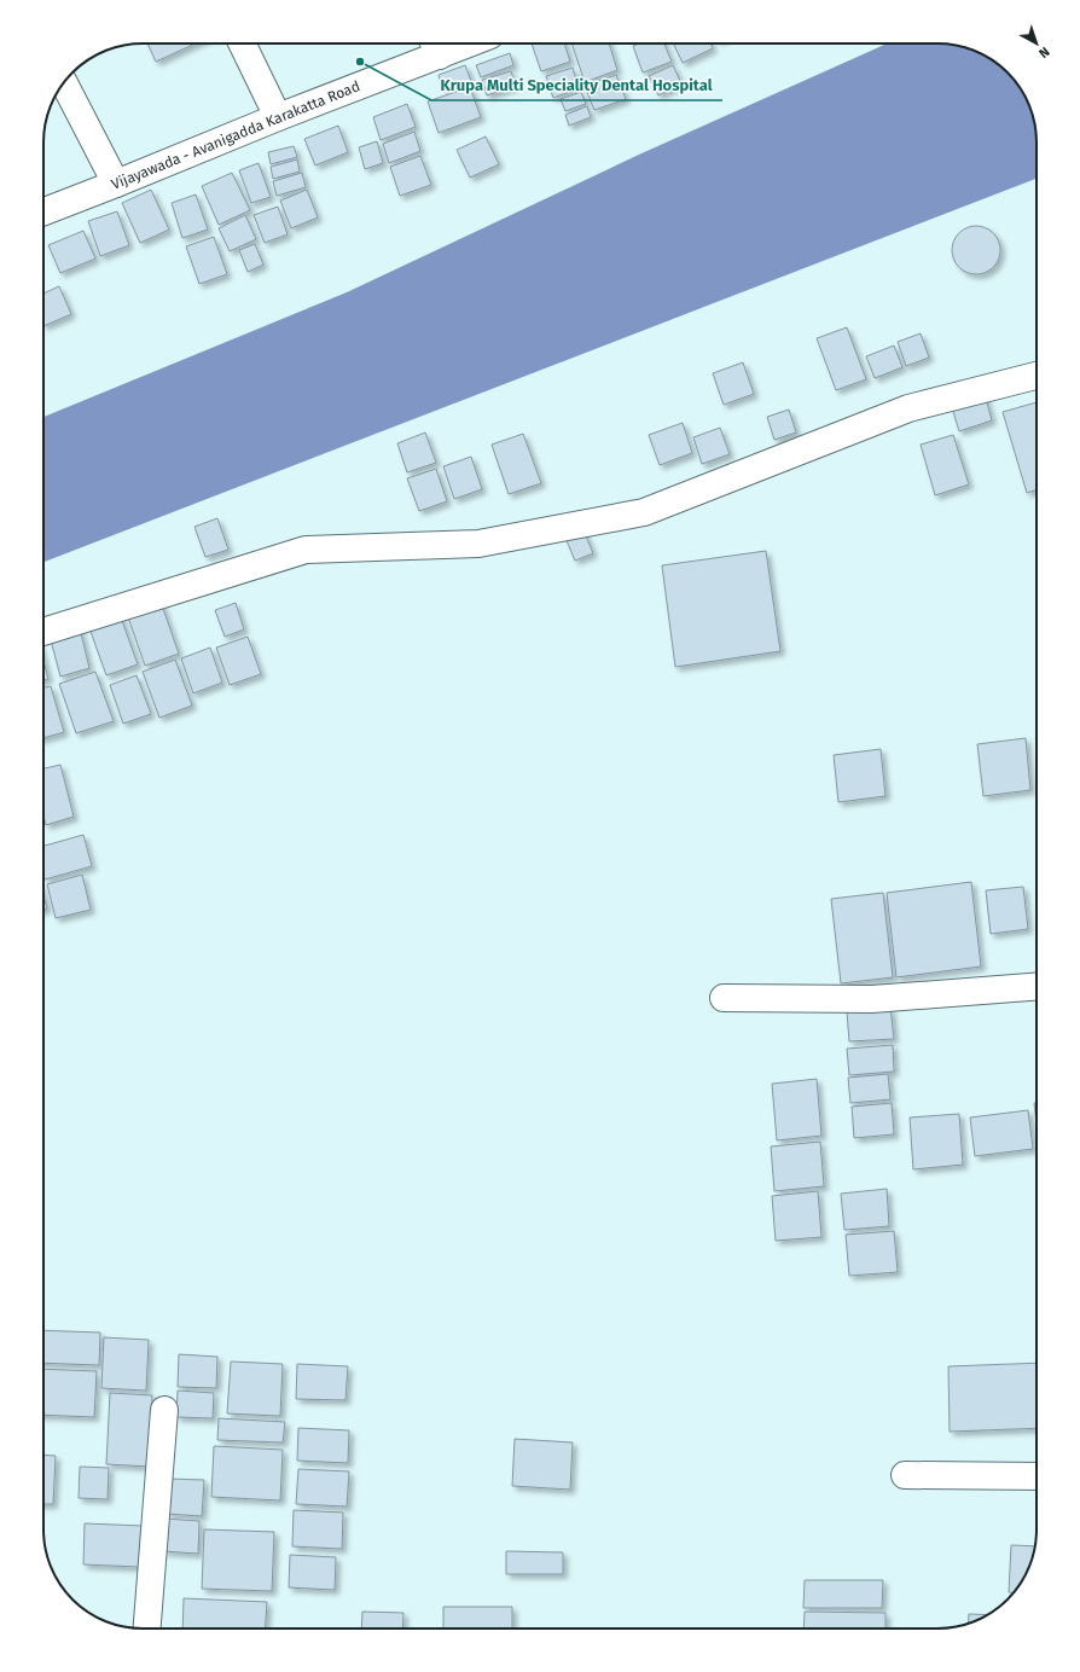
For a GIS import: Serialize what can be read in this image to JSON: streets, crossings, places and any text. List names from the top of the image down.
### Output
{
  "streets": {
    "street": ["Vijayawada - Avanigadda Karakatta Road"]
  },
  "places": ["Krupa Multi Speciality Dental Hospital"],
  "north": "bottom right"
}
